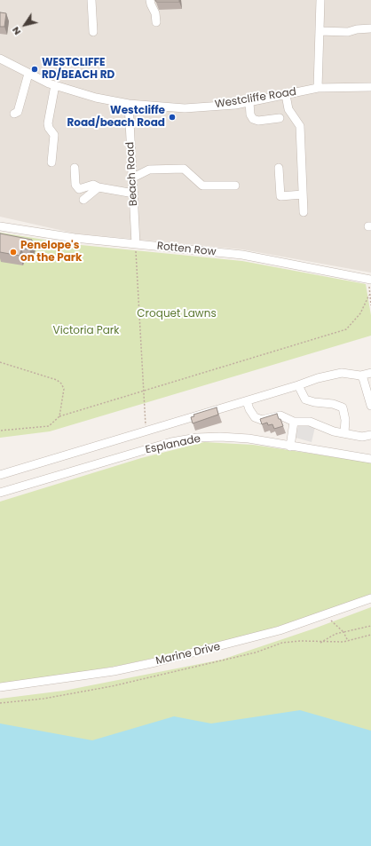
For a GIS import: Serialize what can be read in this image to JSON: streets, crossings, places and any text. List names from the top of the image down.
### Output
{
  "streets": {
    "street": [
      "Westcliffe Road",
      "Beach Road",
      "Rotten Row",
      "Esplanade",
      "Marine Drive"
    ]
  },
  "crossings": [
    ["Westcliffe Road", "Beach Road"],
    ["Beach Road", "Rotten Row"]
  ],
  "parks": ["Croquet Lawns", "Victoria Park"],
  "places": ["WESTCLIFFE RD/BEACH RD", "Westcliffe Road/beach Road", "Penelope's on the Park"],
  "north": "bottom left"
}
